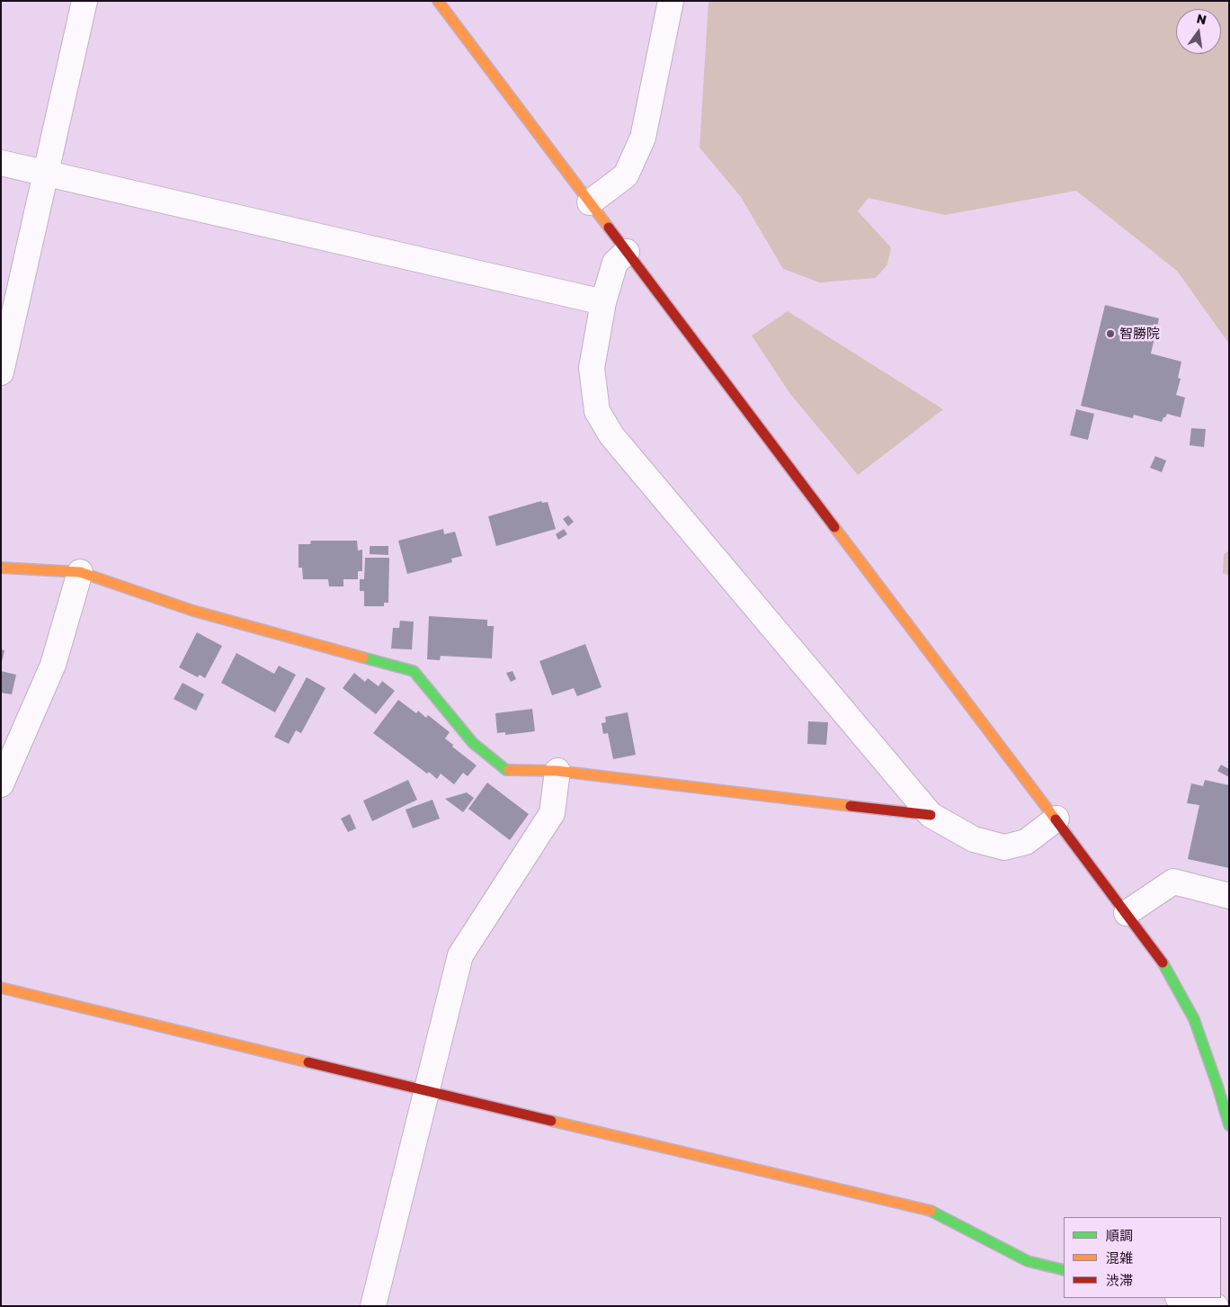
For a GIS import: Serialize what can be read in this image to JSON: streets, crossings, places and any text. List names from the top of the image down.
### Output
{
  "places": ["智勝院"],
  "legend": ["順調", "混雑", "渋滞"],
  "north": "top"
}
